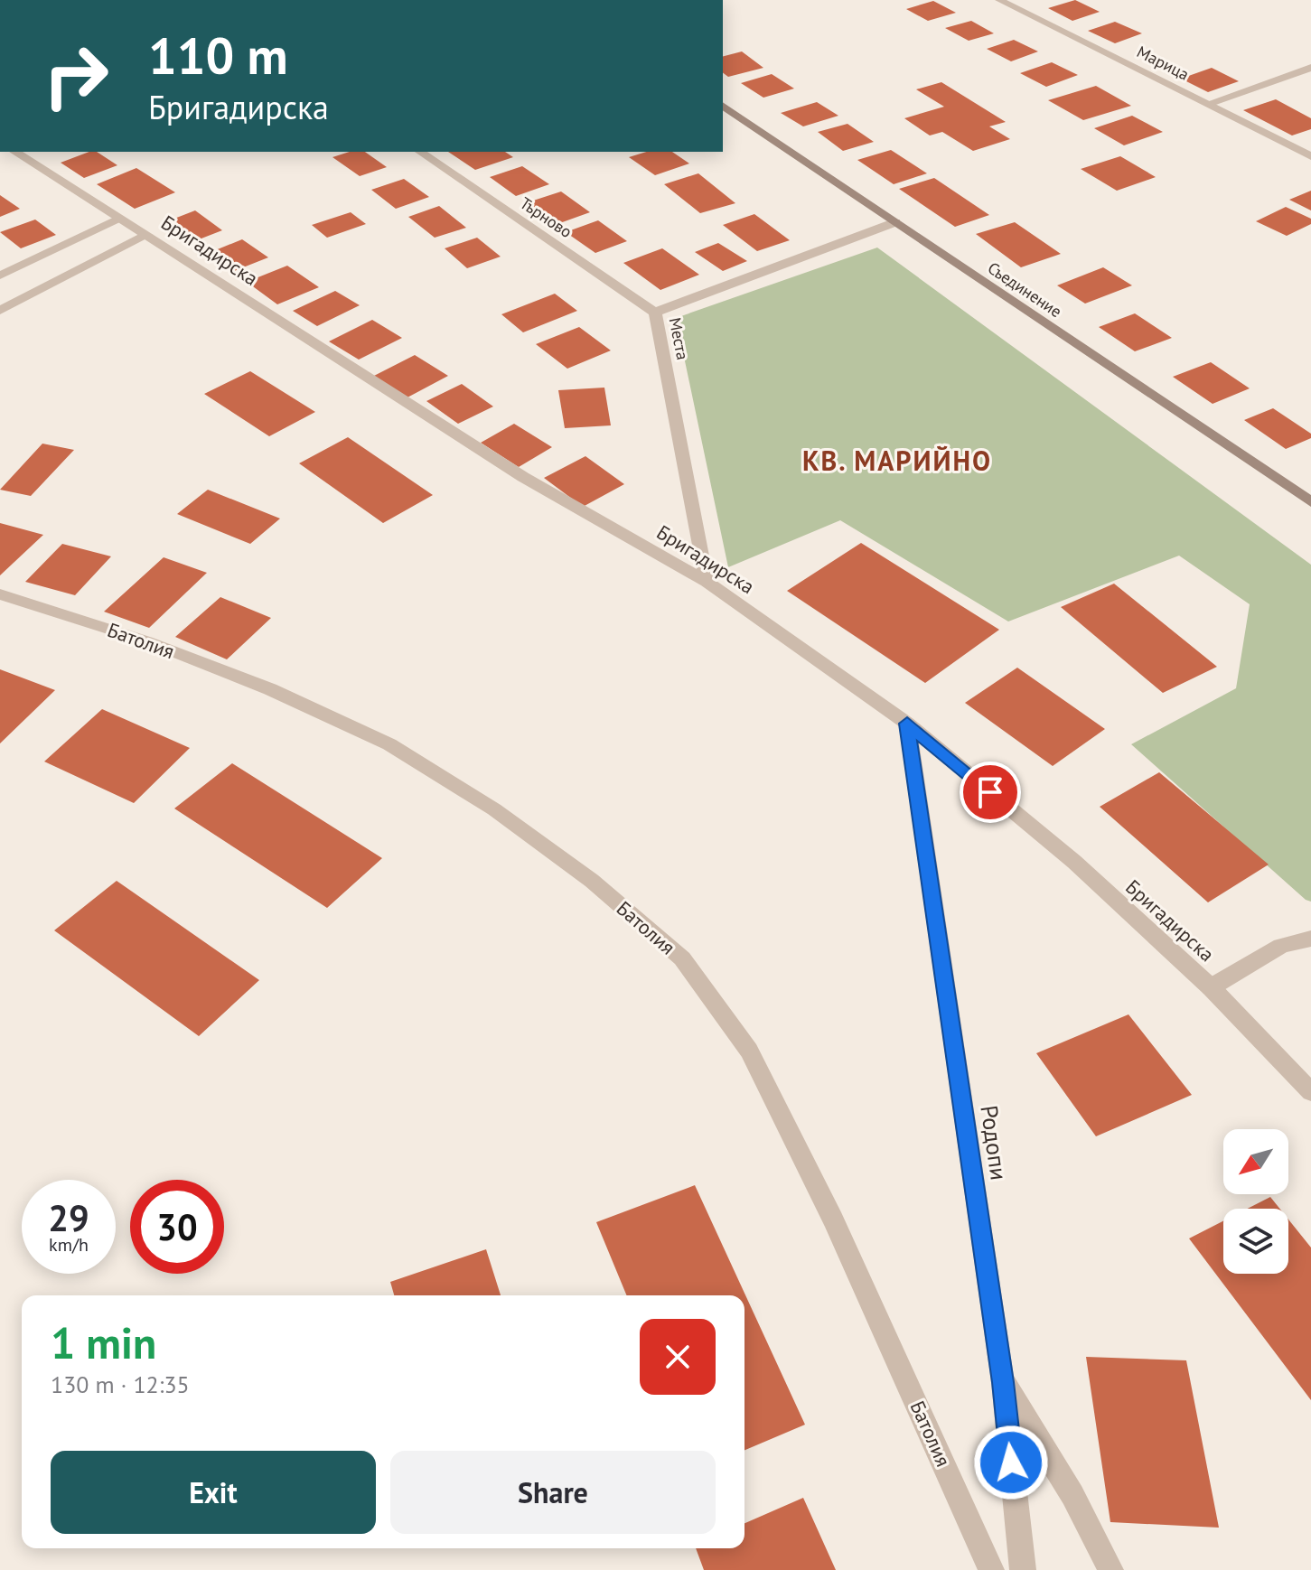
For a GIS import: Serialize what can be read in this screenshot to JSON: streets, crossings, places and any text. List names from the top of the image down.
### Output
{
  "streets": {
    "street": [
      "Марица",
      "Търново",
      "Бригадирска",
      "Съединение",
      "Места",
      "Батолия",
      "Родопи"
    ]
  },
  "crossings": [
    ["Търново", "Места"],
    ["Бригадирска", "Места"],
    ["Бригадирска", "Родопи"],
    ["Съединение", "Места"]
  ],
  "districts": ["КВ. МАРИЙНО"],
  "north": "bottom left",
  "page": {
    "turn": ["110 m", "Бригадирска"],
    "speed": "29 km/h",
    "limit": "30",
    "heading": ["1 min", "130 m · 12:35"],
    "buttons": ["Exit", "Share"]
  }
}
